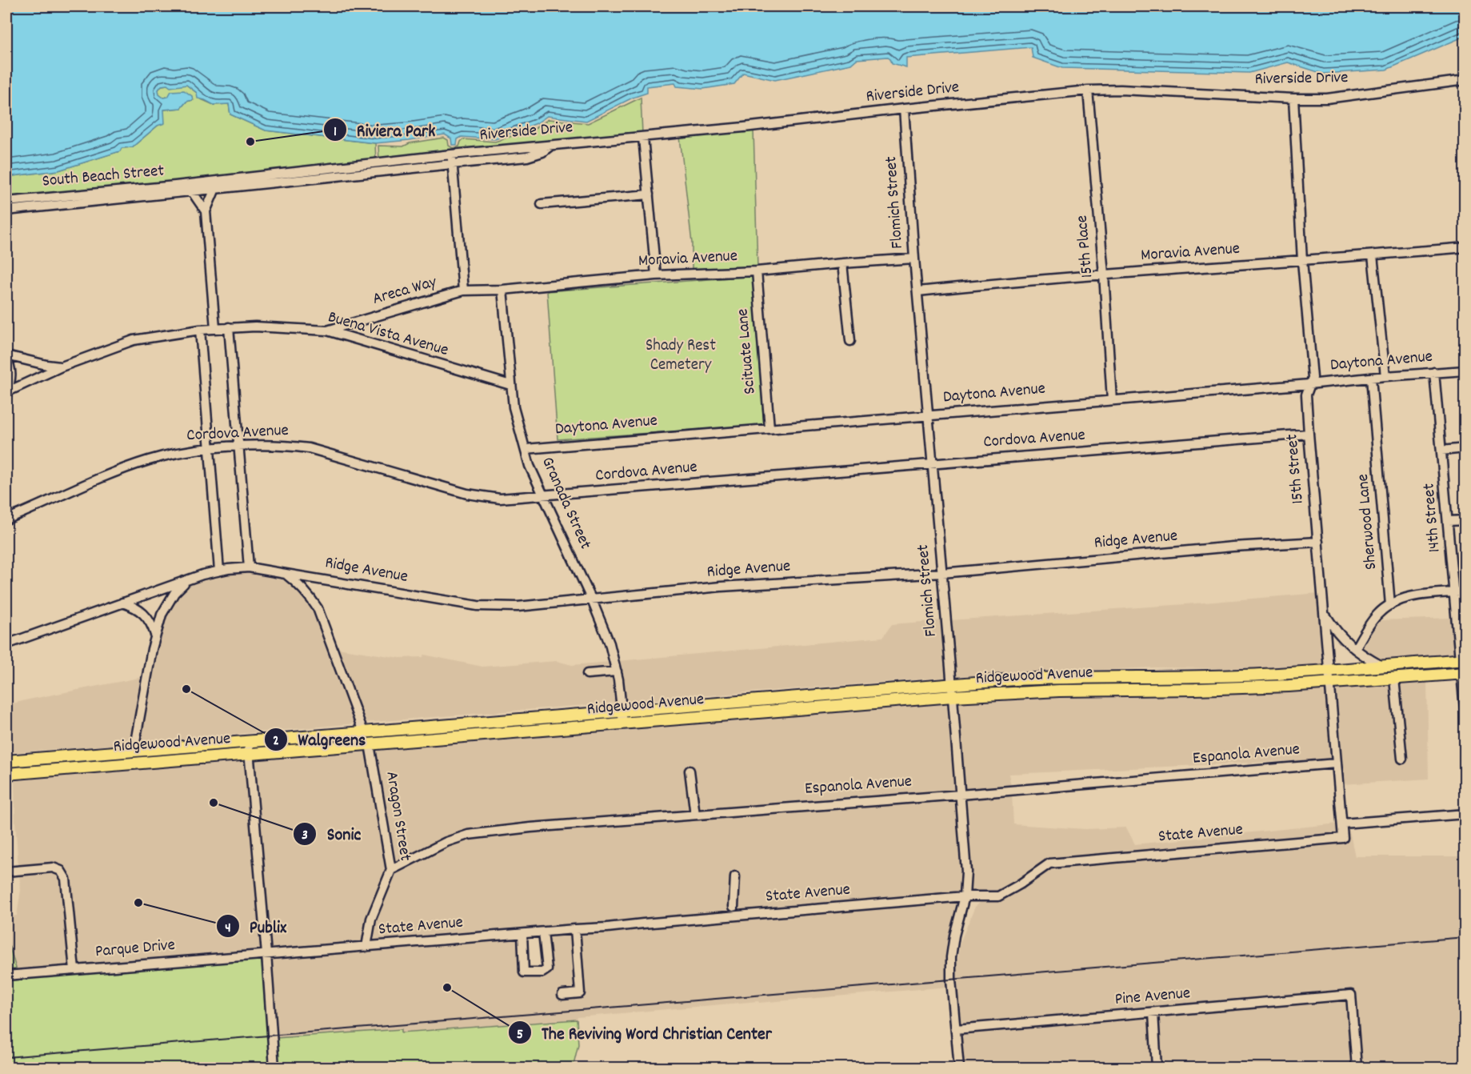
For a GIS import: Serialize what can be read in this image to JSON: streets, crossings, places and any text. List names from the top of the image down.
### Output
{
  "streets": {
    "main road": ["Ridgewood Avenue"],
    "street": [
      "Riverside Drive",
      "South Beach Street",
      "Flomich Street",
      "15th Place",
      "Moravia Avenue",
      "Areca Way",
      "Buena Vista Avenue",
      "Scituate Lane",
      "Daytona Avenue",
      "Cordova Avenue",
      "15th Street",
      "Granada Street",
      "14th Street",
      "Sherwood Lane",
      "Ridge Avenue",
      "Espanola Avenue",
      "Aragon Street",
      "State Avenue",
      "Parque Drive",
      "Pine Avenue"
    ]
  },
  "crossings": [
    ["Riverside Drive", "South Beach Street"],
    ["Riverside Drive", "Flomich Street"],
    ["Riverside Drive", "15th Place"],
    ["Riverside Drive", "15th Street"],
    ["Flomich Street", "Moravia Avenue"],
    ["Flomich Street", "Daytona Avenue"],
    ["Flomich Street", "Cordova Avenue"],
    ["Flomich Street", "Ridge Avenue"],
    ["Flomich Street", "Ridgewood Avenue"],
    ["Flomich Street", "Espanola Avenue"],
    ["Flomich Street", "State Avenue"],
    ["Flomich Street", "Pine Avenue"],
    ["15th Place", "Moravia Avenue"],
    ["15th Place", "Daytona Avenue"],
    ["Moravia Avenue", "Areca Way"],
    ["Moravia Avenue", "Scituate Lane"],
    ["Moravia Avenue", "15th Street"],
    ["Moravia Avenue", "Granada Street"],
    ["Areca Way", "Buena Vista Avenue"],
    ["Buena Vista Avenue", "Granada Street"],
    ["Scituate Lane", "Daytona Avenue"],
    ["Daytona Avenue", "15th Street"],
    ["Daytona Avenue", "Granada Street"],
    ["Daytona Avenue", "14th Street"],
    ["Daytona Avenue", "Sherwood Lane"],
    ["Cordova Avenue", "15th Street"],
    ["Cordova Avenue", "Granada Street"],
    ["15th Street", "Ridge Avenue"],
    ["15th Street", "Ridgewood Avenue"],
    ["15th Street", "Espanola Avenue"],
    ["15th Street", "State Avenue"],
    ["Granada Street", "Ridge Avenue"],
    ["Granada Street", "Ridgewood Avenue"],
    ["14th Street", "Ridgewood Avenue"],
    ["Ridgewood Avenue", "Aragon Street"],
    ["Espanola Avenue", "Aragon Street"],
    ["Aragon Street", "State Avenue"],
    ["State Avenue", "Parque Drive"]
  ],
  "parks": ["Shady Rest Cemetery"],
  "places": [
    "Riviera Park",
    "Walgreens",
    "Sonic",
    "Publix",
    "The Reviving Word Christian Center"
  ]
}
